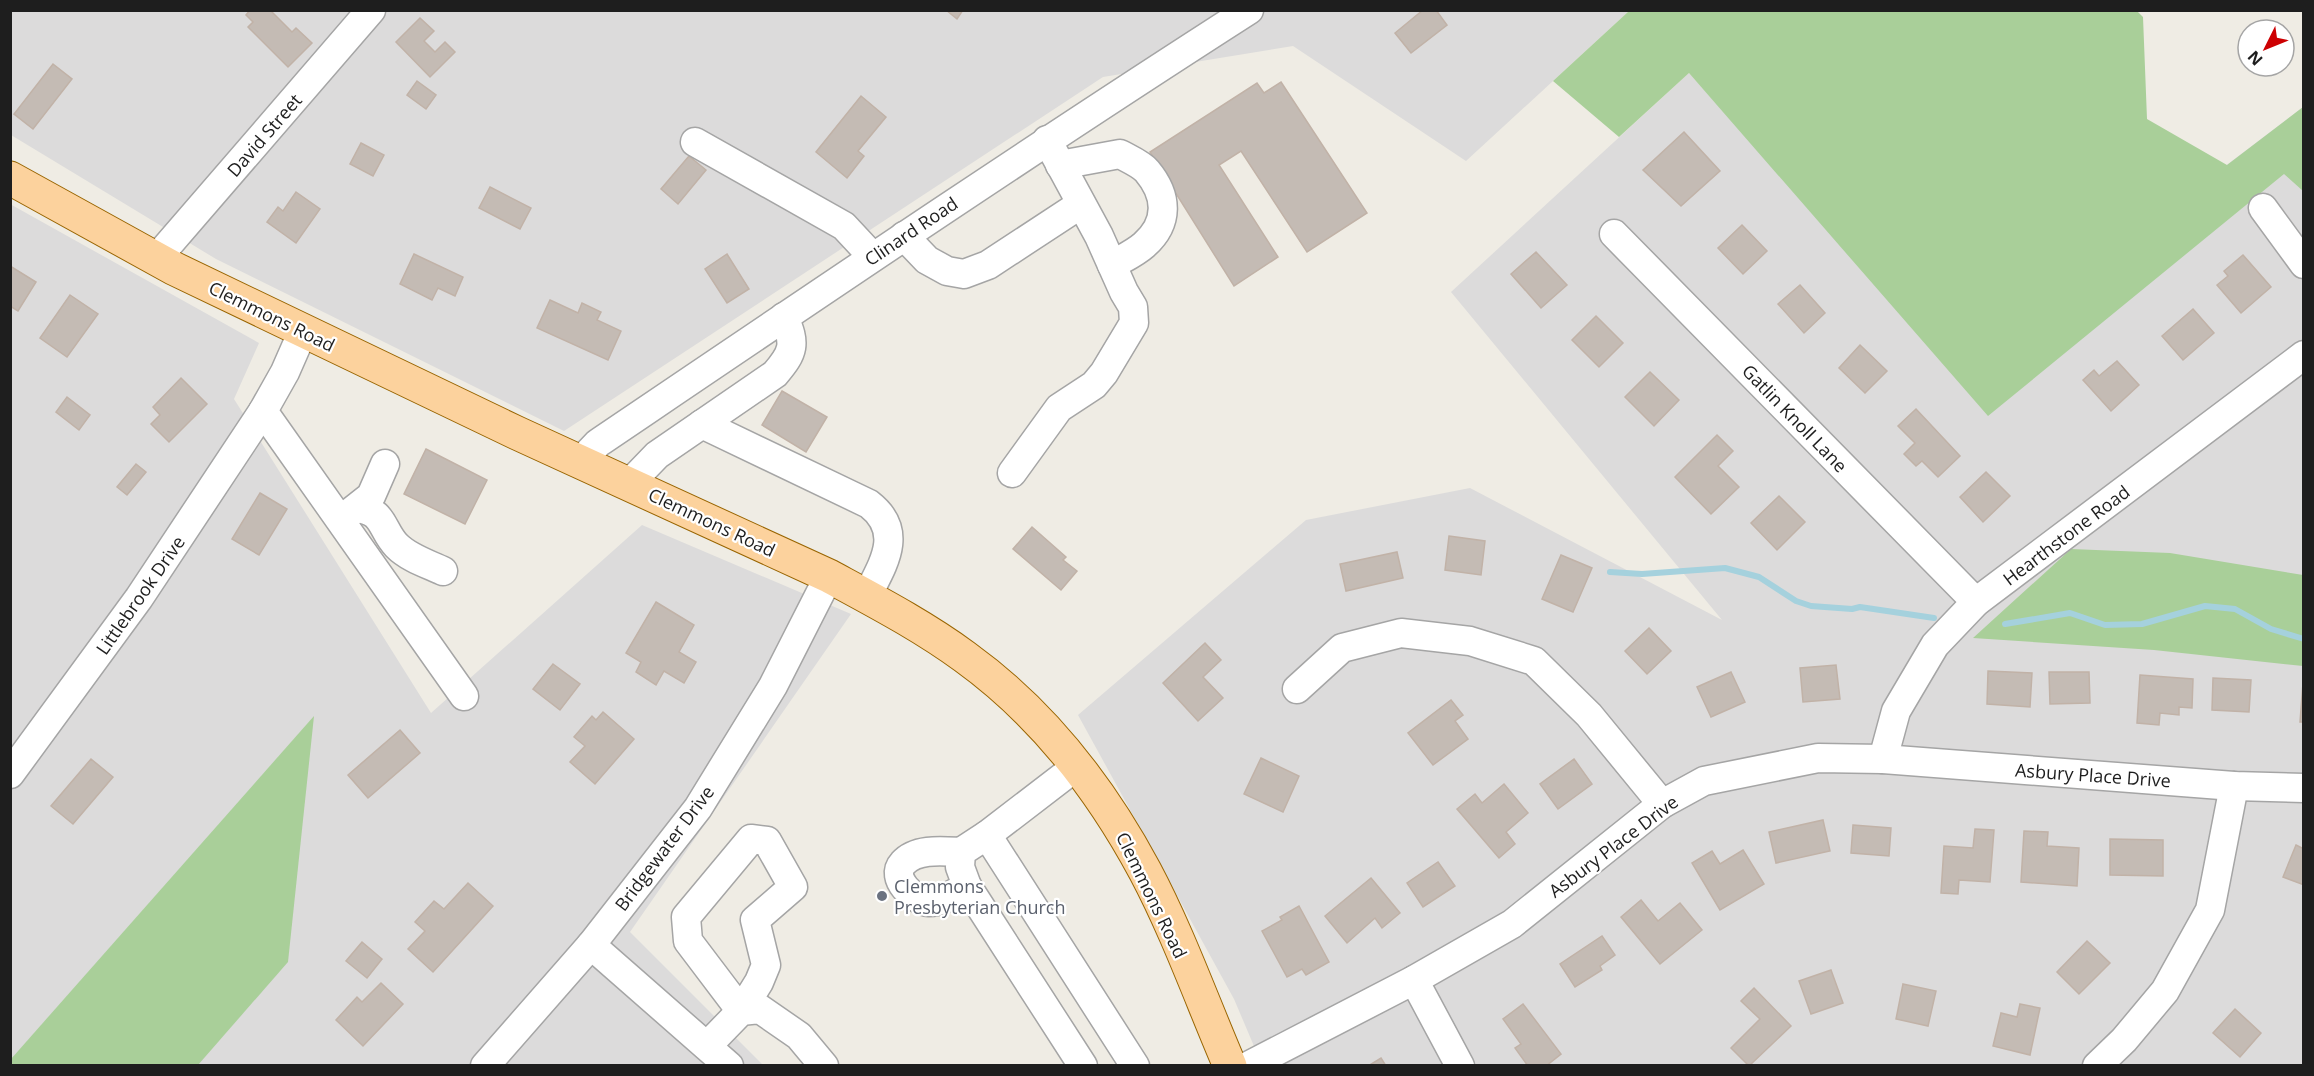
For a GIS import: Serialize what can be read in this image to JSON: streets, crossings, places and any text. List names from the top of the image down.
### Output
{
  "streets": {
    "main road": ["Clemmons Road"],
    "street": [
      "David Street",
      "Clinard Road",
      "Gatlin Knoll Lane",
      "Hearthstone Road",
      "Littlebrook Drive",
      "Asbury Place Drive",
      "Bridgewater Drive"
    ]
  },
  "crossings": [
    ["David Street", "Clemmons Road"],
    ["Clinard Road", "Clemmons Road"],
    ["Clemmons Road", "Littlebrook Drive"],
    ["Clemmons Road", "Bridgewater Drive"],
    ["Gatlin Knoll Lane", "Hearthstone Road"],
    ["Hearthstone Road", "Asbury Place Drive"]
  ],
  "places": ["Clemmons Presbyterian Church"],
  "north": "bottom left"
}
